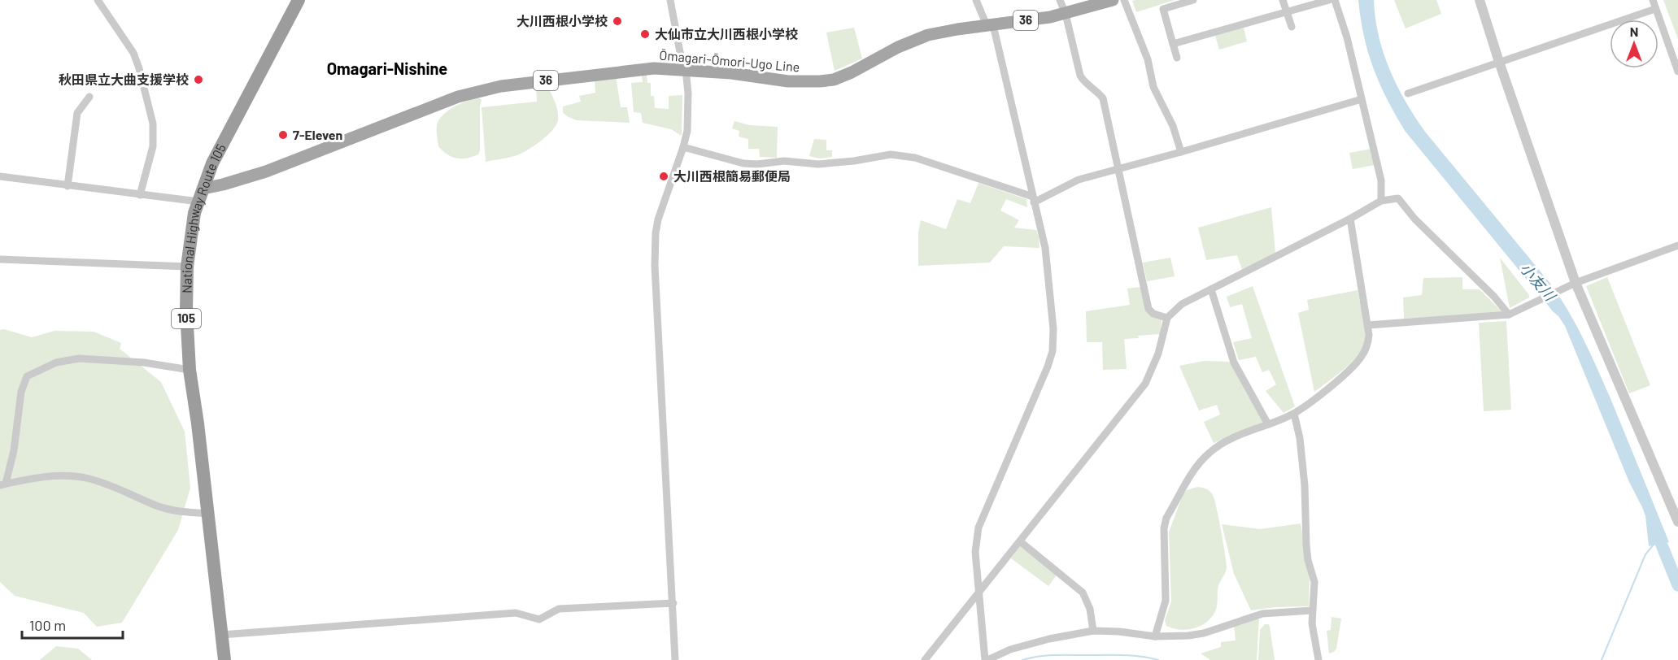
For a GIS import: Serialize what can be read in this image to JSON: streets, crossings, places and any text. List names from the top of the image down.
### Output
{
  "streets": {
    "highway": ["National Highway Route 105", "105"],
    "main road": ["36", "Ōmagari-Ōmori-Ugo Line"]
  },
  "crossings": [
    ["Ōmagari-Ōmori-Ugo Line", "National Highway Route 105"]
  ],
  "districts": ["Omagari-Nishine"],
  "water": ["小友川"],
  "places": [
    "大川西根小学校",
    "大仙市立大川西根小学校",
    "秋田県立大曲支援学校",
    "7-Eleven",
    "大川西根簡易郵便局"
  ],
  "scale_bar": "100 m",
  "north": "top"
}
